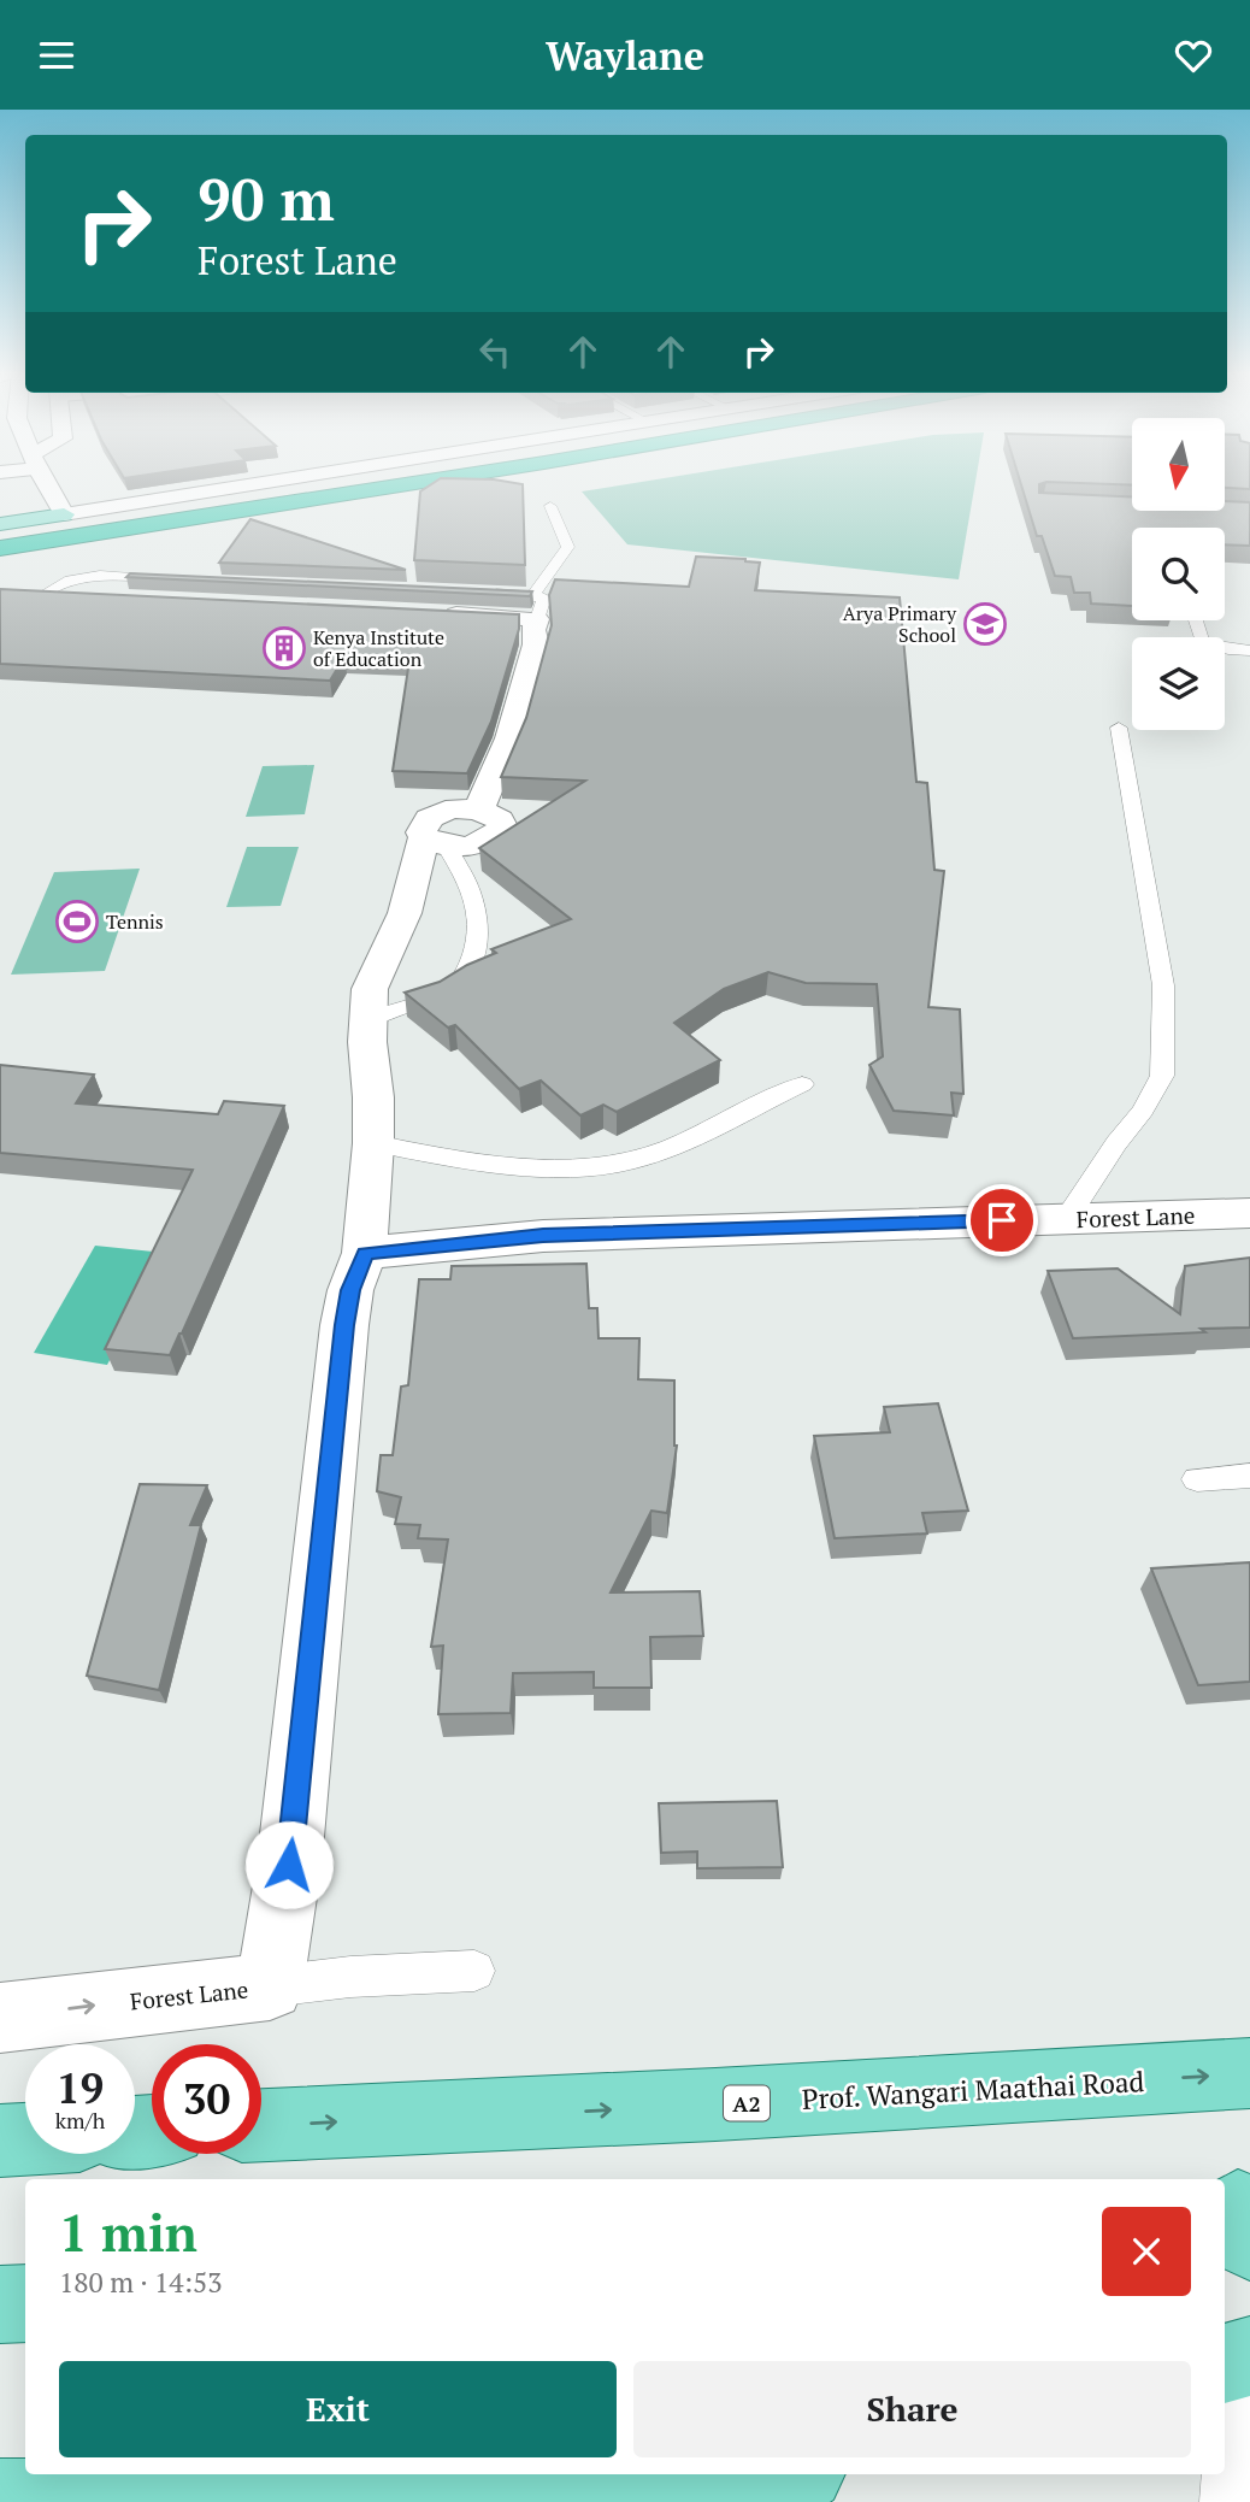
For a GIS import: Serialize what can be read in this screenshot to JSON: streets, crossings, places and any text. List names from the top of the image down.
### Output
{
  "streets": {
    "main road": ["Prof. Wangari Maathai Road", "A2"],
    "street": ["Forest Lane"]
  },
  "places": {
    "school or university": ["Arya Primary School"],
    "building": ["Kenya Institute of Education"],
    "sports": ["Tennis"]
  },
  "north": "bottom",
  "page": {
    "header": "Waylane",
    "turn": ["90 m", "Forest Lane"],
    "speed": "19 km/h",
    "limit": "30",
    "heading": ["1 min", "180 m · 14:53"],
    "buttons": ["Exit", "Share"]
  }
}
